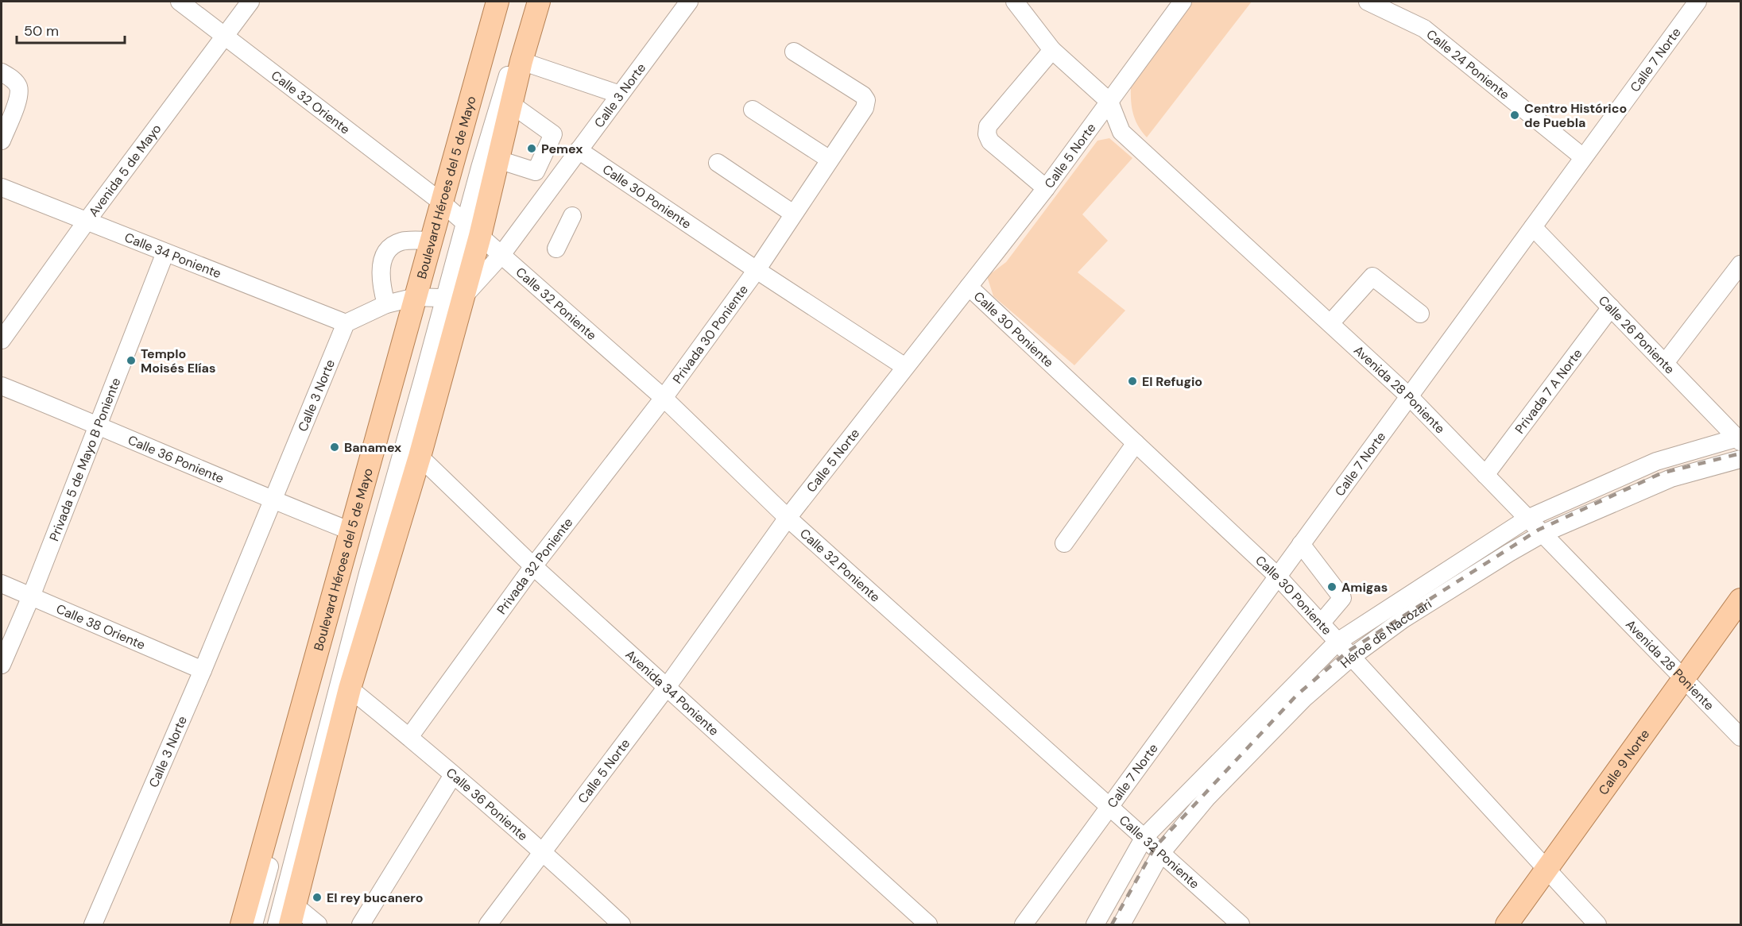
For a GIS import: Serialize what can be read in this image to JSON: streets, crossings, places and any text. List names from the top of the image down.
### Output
{
  "streets": {
    "main road": ["Boulevard Héroes del 5 de Mayo", "Calle 9 Norte"],
    "street": [
      "Calle 7 Norte",
      "Calle 24 Poniente",
      "Calle 3 Norte",
      "Calle 32 Oriente",
      "Calle 5 Norte",
      "Avenida 5 de Mayo",
      "Calle 30 Poniente",
      "Calle 34 Poniente",
      "Calle 32 Poniente",
      "Privada 30 Poniente",
      "Calle 26 Poniente",
      "Avenida 28 Poniente",
      "Privada 7 A Norte",
      "Privada 5 de Mayo B Poniente",
      "Calle 36 Poniente",
      "Privada 32 Poniente",
      "Calle 38 Oriente",
      "Héroe de Nacozari",
      "Avenida 34 Poniente"
    ]
  },
  "crossings": [
    ["Calle 7 Norte", "Calle 24 Poniente"],
    ["Calle 7 Norte", "Calle 30 Poniente"],
    ["Calle 7 Norte", "Calle 32 Poniente"],
    ["Calle 7 Norte", "Calle 26 Poniente"],
    ["Calle 7 Norte", "Avenida 28 Poniente"],
    ["Calle 3 Norte", "Calle 30 Poniente"],
    ["Calle 3 Norte", "Calle 34 Poniente"],
    ["Calle 3 Norte", "Calle 32 Poniente"],
    ["Calle 3 Norte", "Calle 36 Poniente"],
    ["Calle 3 Norte", "Calle 38 Oriente"],
    ["Calle 32 Oriente", "Avenida 5 de Mayo"],
    ["Calle 32 Oriente", "Boulevard Héroes del 5 de Mayo"],
    ["Calle 32 Oriente", "Calle 32 Poniente"],
    ["Calle 5 Norte", "Calle 30 Poniente"],
    ["Calle 5 Norte", "Calle 32 Poniente"],
    ["Calle 5 Norte", "Avenida 28 Poniente"],
    ["Calle 5 Norte", "Calle 36 Poniente"],
    ["Calle 5 Norte", "Avenida 34 Poniente"],
    ["Avenida 5 de Mayo", "Calle 34 Poniente"],
    ["Boulevard Héroes del 5 de Mayo", "Calle 32 Poniente"],
    ["Boulevard Héroes del 5 de Mayo", "Calle 36 Poniente"],
    ["Calle 30 Poniente", "Privada 30 Poniente"],
    ["Calle 30 Poniente", "Héroe de Nacozari"],
    ["Calle 30 Poniente", "Calle 9 Norte"],
    ["Calle 34 Poniente", "Privada 5 de Mayo B Poniente"],
    ["Calle 32 Poniente", "Privada 30 Poniente"],
    ["Calle 32 Poniente", "Privada 32 Poniente"],
    ["Calle 32 Poniente", "Héroe de Nacozari"],
    ["Privada 30 Poniente", "Privada 32 Poniente"],
    ["Calle 26 Poniente", "Privada 7 A Norte"],
    ["Avenida 28 Poniente", "Privada 7 A Norte"],
    ["Avenida 28 Poniente", "Héroe de Nacozari"],
    ["Avenida 28 Poniente", "Calle 9 Norte"],
    ["Privada 5 de Mayo B Poniente", "Calle 36 Poniente"],
    ["Privada 5 de Mayo B Poniente", "Calle 38 Oriente"],
    ["Calle 36 Poniente", "Privada 32 Poniente"],
    ["Privada 32 Poniente", "Avenida 34 Poniente"]
  ],
  "places": [
    "Centro Histórico de Puebla",
    "Pemex",
    "Templo Moisés Elías",
    "El Refugio",
    "Banamex",
    "Amigas",
    "El rey bucanero"
  ],
  "scale_bar": "50 m"
}
